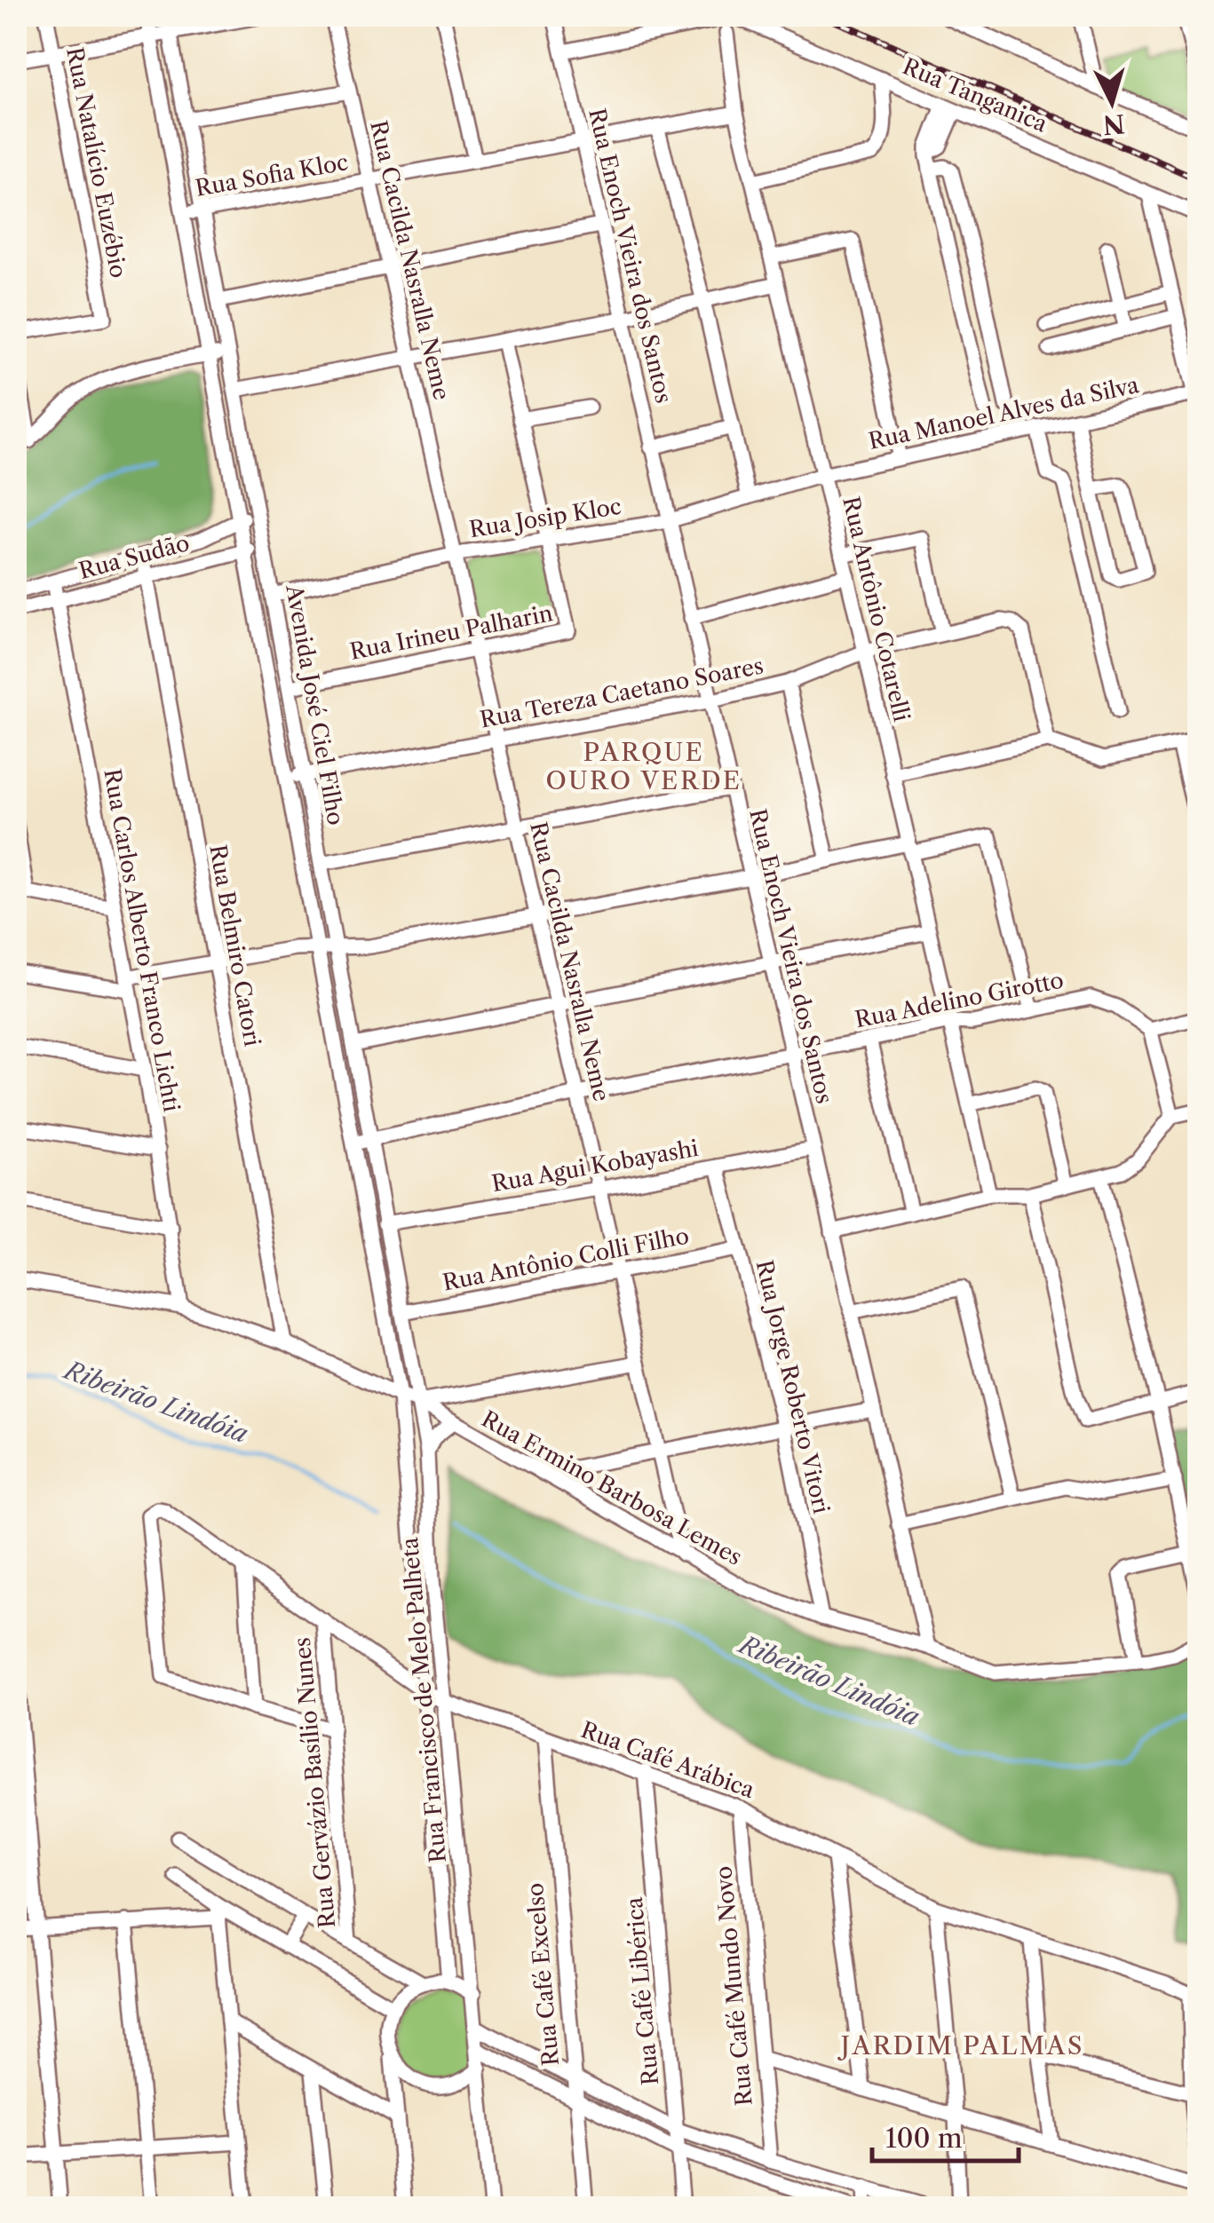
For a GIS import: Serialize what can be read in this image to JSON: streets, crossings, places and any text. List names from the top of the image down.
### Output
{
  "streets": {
    "street": [
      "Rua Tanganica",
      "Rua Natalício Euzébio",
      "Rua Sofia Kloc",
      "Rua Enoch Vieira dos Santos",
      "Rua Cacilda Nasralla Neme",
      "Rua Manoel Alves da Silva",
      "Rua Josip Kloc",
      "Rua Sudão",
      "Rua Antônio Cotarelli",
      "Rua Irineu Palharin",
      "Rua Tereza Caetano Soares",
      "Avenida José Ciel Filho",
      "Rua Carlos Alberto Franco Lichti",
      "Rua Belmiro Catori",
      "Rua Adelino Girotto",
      "Rua Agui Kobayashi",
      "Rua Antônio Colli Filho",
      "Rua Jorge Roberto Vitori",
      "Rua Ermino Barbosa Lemes",
      "Rua Francisco de Melo Palheta",
      "Rua Café Arábica",
      "Rua Gervázio Basílio Nunes",
      "Rua Café Excelso",
      "Rua Café Mundo Novo",
      "Rua Café Libérica"
    ]
  },
  "crossings": [
    ["Rua Sofia Kloc", "Rua Enoch Vieira dos Santos"],
    ["Rua Sofia Kloc", "Rua Cacilda Nasralla Neme"],
    ["Rua Sofia Kloc", "Rua Antônio Cotarelli"],
    ["Rua Sofia Kloc", "Avenida José Ciel Filho"],
    ["Rua Enoch Vieira dos Santos", "Rua Josip Kloc"],
    ["Rua Enoch Vieira dos Santos", "Rua Tereza Caetano Soares"],
    ["Rua Enoch Vieira dos Santos", "Rua Adelino Girotto"],
    ["Rua Enoch Vieira dos Santos", "Rua Agui Kobayashi"],
    ["Rua Enoch Vieira dos Santos", "Rua Ermino Barbosa Lemes"],
    ["Rua Cacilda Nasralla Neme", "Rua Josip Kloc"],
    ["Rua Cacilda Nasralla Neme", "Rua Irineu Palharin"],
    ["Rua Cacilda Nasralla Neme", "Rua Tereza Caetano Soares"],
    ["Rua Cacilda Nasralla Neme", "Rua Adelino Girotto"],
    ["Rua Cacilda Nasralla Neme", "Rua Agui Kobayashi"],
    ["Rua Cacilda Nasralla Neme", "Rua Antônio Colli Filho"],
    ["Rua Cacilda Nasralla Neme", "Rua Ermino Barbosa Lemes"],
    ["Rua Manoel Alves da Silva", "Rua Josip Kloc"],
    ["Rua Manoel Alves da Silva", "Rua Antônio Cotarelli"],
    ["Rua Josip Kloc", "Rua Antônio Cotarelli"],
    ["Rua Josip Kloc", "Rua Irineu Palharin"],
    ["Rua Josip Kloc", "Avenida José Ciel Filho"],
    ["Rua Sudão", "Avenida José Ciel Filho"],
    ["Rua Sudão", "Rua Carlos Alberto Franco Lichti"],
    ["Rua Sudão", "Rua Belmiro Catori"],
    ["Rua Antônio Cotarelli", "Rua Tereza Caetano Soares"],
    ["Rua Antônio Cotarelli", "Rua Adelino Girotto"],
    ["Rua Irineu Palharin", "Avenida José Ciel Filho"],
    ["Rua Tereza Caetano Soares", "Avenida José Ciel Filho"],
    ["Avenida José Ciel Filho", "Rua Adelino Girotto"],
    ["Avenida José Ciel Filho", "Rua Agui Kobayashi"],
    ["Avenida José Ciel Filho", "Rua Antônio Colli Filho"],
    ["Avenida José Ciel Filho", "Rua Ermino Barbosa Lemes"],
    ["Avenida José Ciel Filho", "Rua Francisco de Melo Palheta"],
    ["Rua Carlos Alberto Franco Lichti", "Rua Ermino Barbosa Lemes"],
    ["Rua Belmiro Catori", "Rua Ermino Barbosa Lemes"],
    ["Rua Agui Kobayashi", "Rua Jorge Roberto Vitori"],
    ["Rua Antônio Colli Filho", "Rua Jorge Roberto Vitori"],
    ["Rua Jorge Roberto Vitori", "Rua Ermino Barbosa Lemes"],
    ["Rua Ermino Barbosa Lemes", "Rua Francisco de Melo Palheta"],
    ["Rua Francisco de Melo Palheta", "Rua Café Arábica"],
    ["Rua Café Arábica", "Rua Gervázio Basílio Nunes"],
    ["Rua Café Arábica", "Rua Café Excelso"],
    ["Rua Café Arábica", "Rua Café Mundo Novo"],
    ["Rua Café Arábica", "Rua Café Libérica"]
  ],
  "districts": ["PARQUE OURO VERDE", "JARDIM PALMAS"],
  "water": ["Ribeirão Lindóia"],
  "scale_bar": "100 m",
  "north": "bottom"
}
